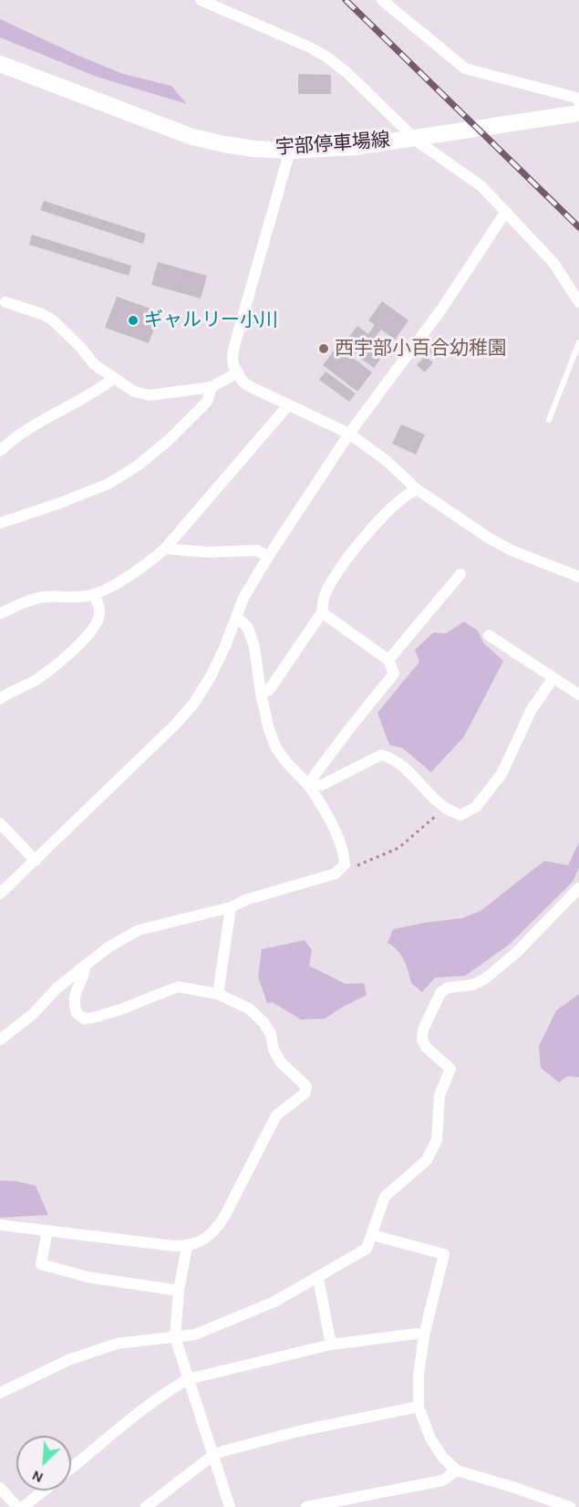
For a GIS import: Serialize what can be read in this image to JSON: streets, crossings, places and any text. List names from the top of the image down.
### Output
{
  "streets": {
    "main road": ["宇部停車場線"]
  },
  "places": ["ギャルリー小川", "西宇部小百合幼稚園"],
  "north": "bottom left"
}
